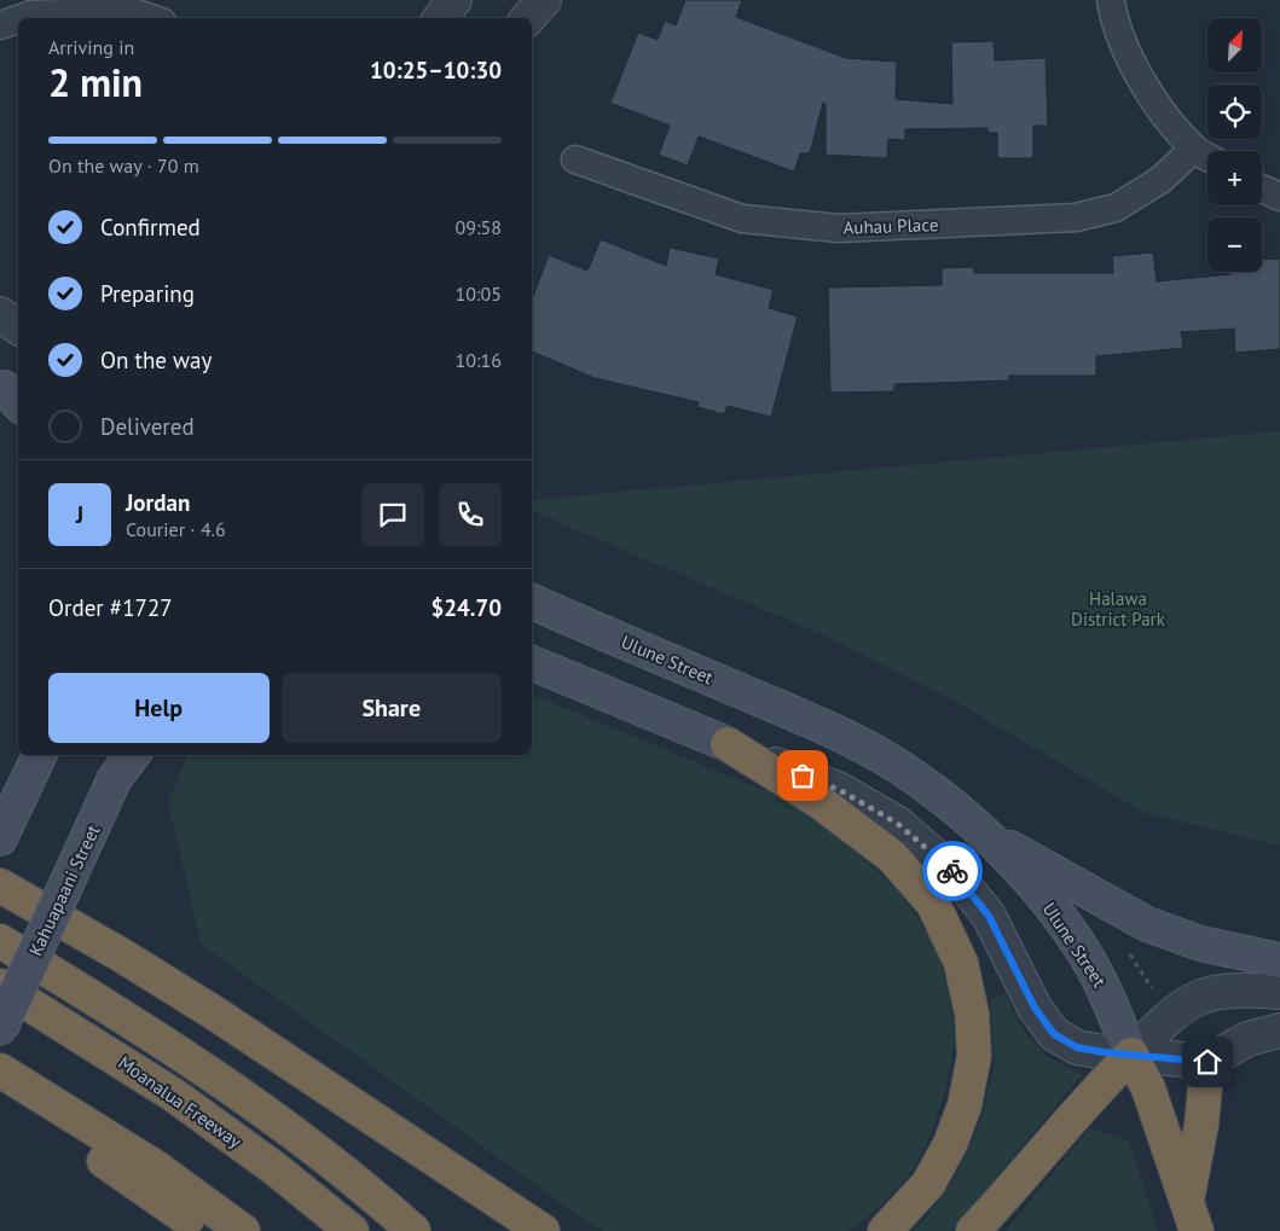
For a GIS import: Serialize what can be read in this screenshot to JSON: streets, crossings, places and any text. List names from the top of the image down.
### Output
{
  "streets": {
    "highway": ["Moanalua Freeway"],
    "main road": ["Ulune Street", "Kahuapaani Street"],
    "street": ["Auhau Place"]
  },
  "parks": ["Halawa District Park"],
  "north": "top right",
  "page": {
    "map_buttons": ["+", "−"],
    "heading": ["2 min", "Arriving in", "10:25–10:30"],
    "panel": [
      "Jordan",
      "Courier · 4.6",
      "Order #1727",
      "$24.70"
    ],
    "bar": "On the way · 70 m",
    "list": [
      ["Confirmed", "09:58"],
      ["Preparing", "10:05"],
      ["On the way", "10:16"],
      "Delivered"
    ],
    "round": "J",
    "buttons": ["Help", "Share"]
  }
}
